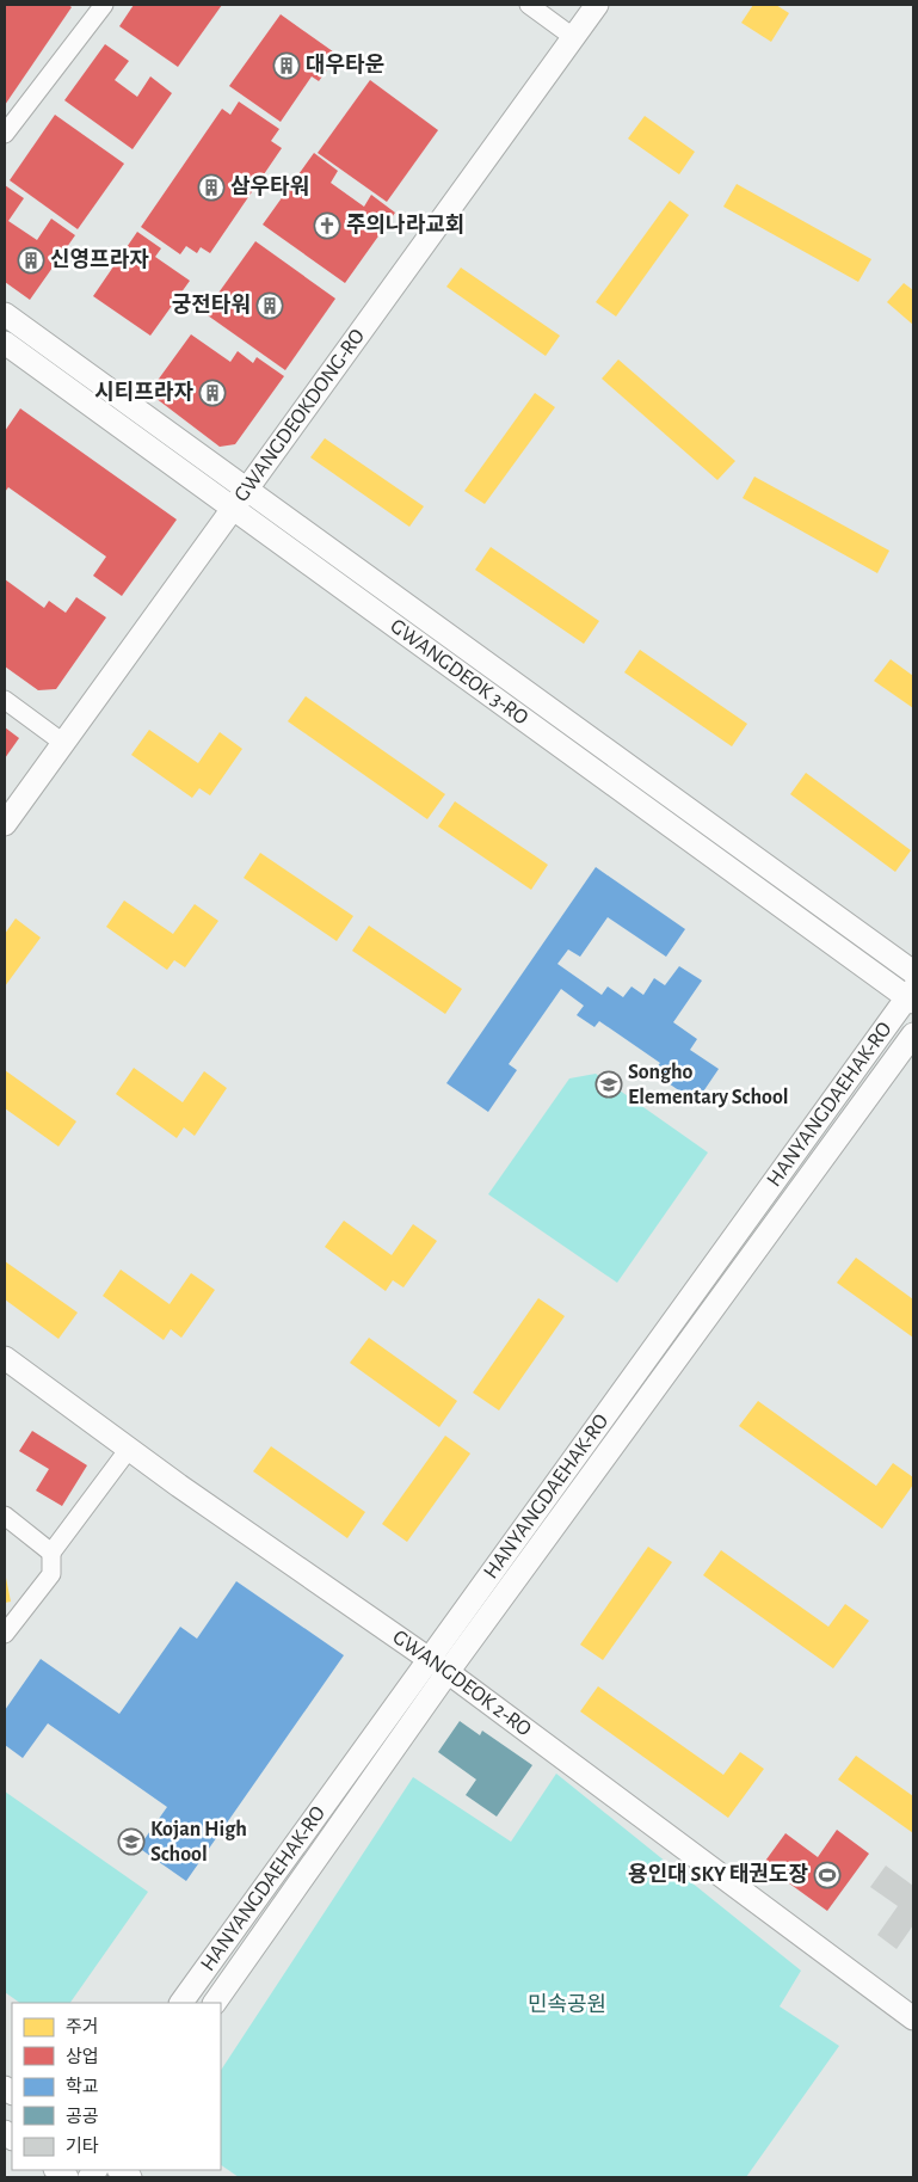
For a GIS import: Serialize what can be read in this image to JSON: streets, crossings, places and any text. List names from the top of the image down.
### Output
{
  "streets": {
    "street": [
      "GWANGDEOKDONG-RO",
      "GWANGDEOK 3-RO",
      "HANYANGDAEHAK-RO",
      "GWANGDEOK 2-RO"
    ]
  },
  "crossings": [
    ["GWANGDEOKDONG-RO", "GWANGDEOK 3-RO"],
    ["GWANGDEOK 3-RO", "HANYANGDAEHAK-RO"],
    ["HANYANGDAEHAK-RO", "GWANGDEOK 2-RO"]
  ],
  "parks": ["민속공원"],
  "places": {
    "building": [
      "대우타운",
      "삼우타워",
      "신영프라자",
      "궁전타워",
      "시티프라자"
    ],
    "church": ["주의나라교회"],
    "school or university": ["Songho Elementary School", "Kojan High School"],
    "sports": ["용인대 SKY 태권도장"]
  },
  "legend": [
    "주거",
    "상업",
    "학교",
    "공공",
    "기타"
  ]
}
